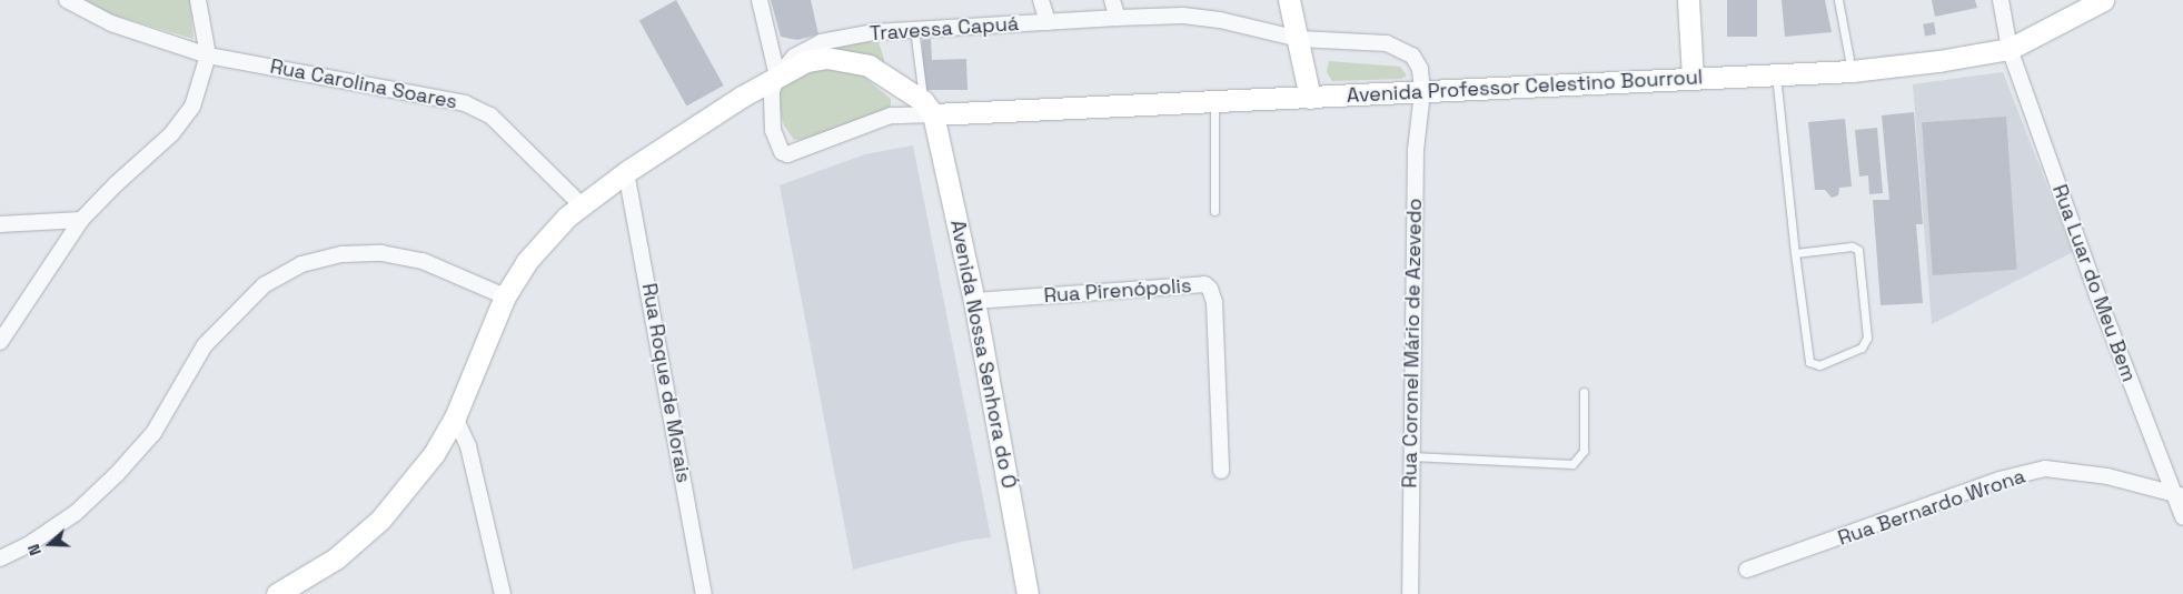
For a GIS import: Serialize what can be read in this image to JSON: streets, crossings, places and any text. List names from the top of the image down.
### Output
{
  "streets": {
    "main road": ["Travessa Capuá", "Avenida Professor Celestino Bourroul", "Avenida Nossa Senhora do Ó"],
    "street": [
      "Rua Carolina Soares",
      "Rua Luar do Meu Bem",
      "Rua Pirenópolis",
      "Rua Coronel Mário de Azevedo",
      "Rua Roque de Morais",
      "Rua Bernardo Wrona"
    ]
  },
  "crossings": [
    ["Travessa Capuá", "Avenida Professor Celestino Bourroul"],
    ["Travessa Capuá", "Rua Coronel Mário de Azevedo"],
    ["Travessa Capuá", "Avenida Nossa Senhora do Ó"],
    ["Avenida Professor Celestino Bourroul", "Rua Luar do Meu Bem"],
    ["Avenida Professor Celestino Bourroul", "Rua Coronel Mário de Azevedo"],
    ["Avenida Professor Celestino Bourroul", "Avenida Nossa Senhora do Ó"],
    ["Rua Luar do Meu Bem", "Rua Bernardo Wrona"],
    ["Rua Pirenópolis", "Avenida Nossa Senhora do Ó"]
  ],
  "north": "left"
}
